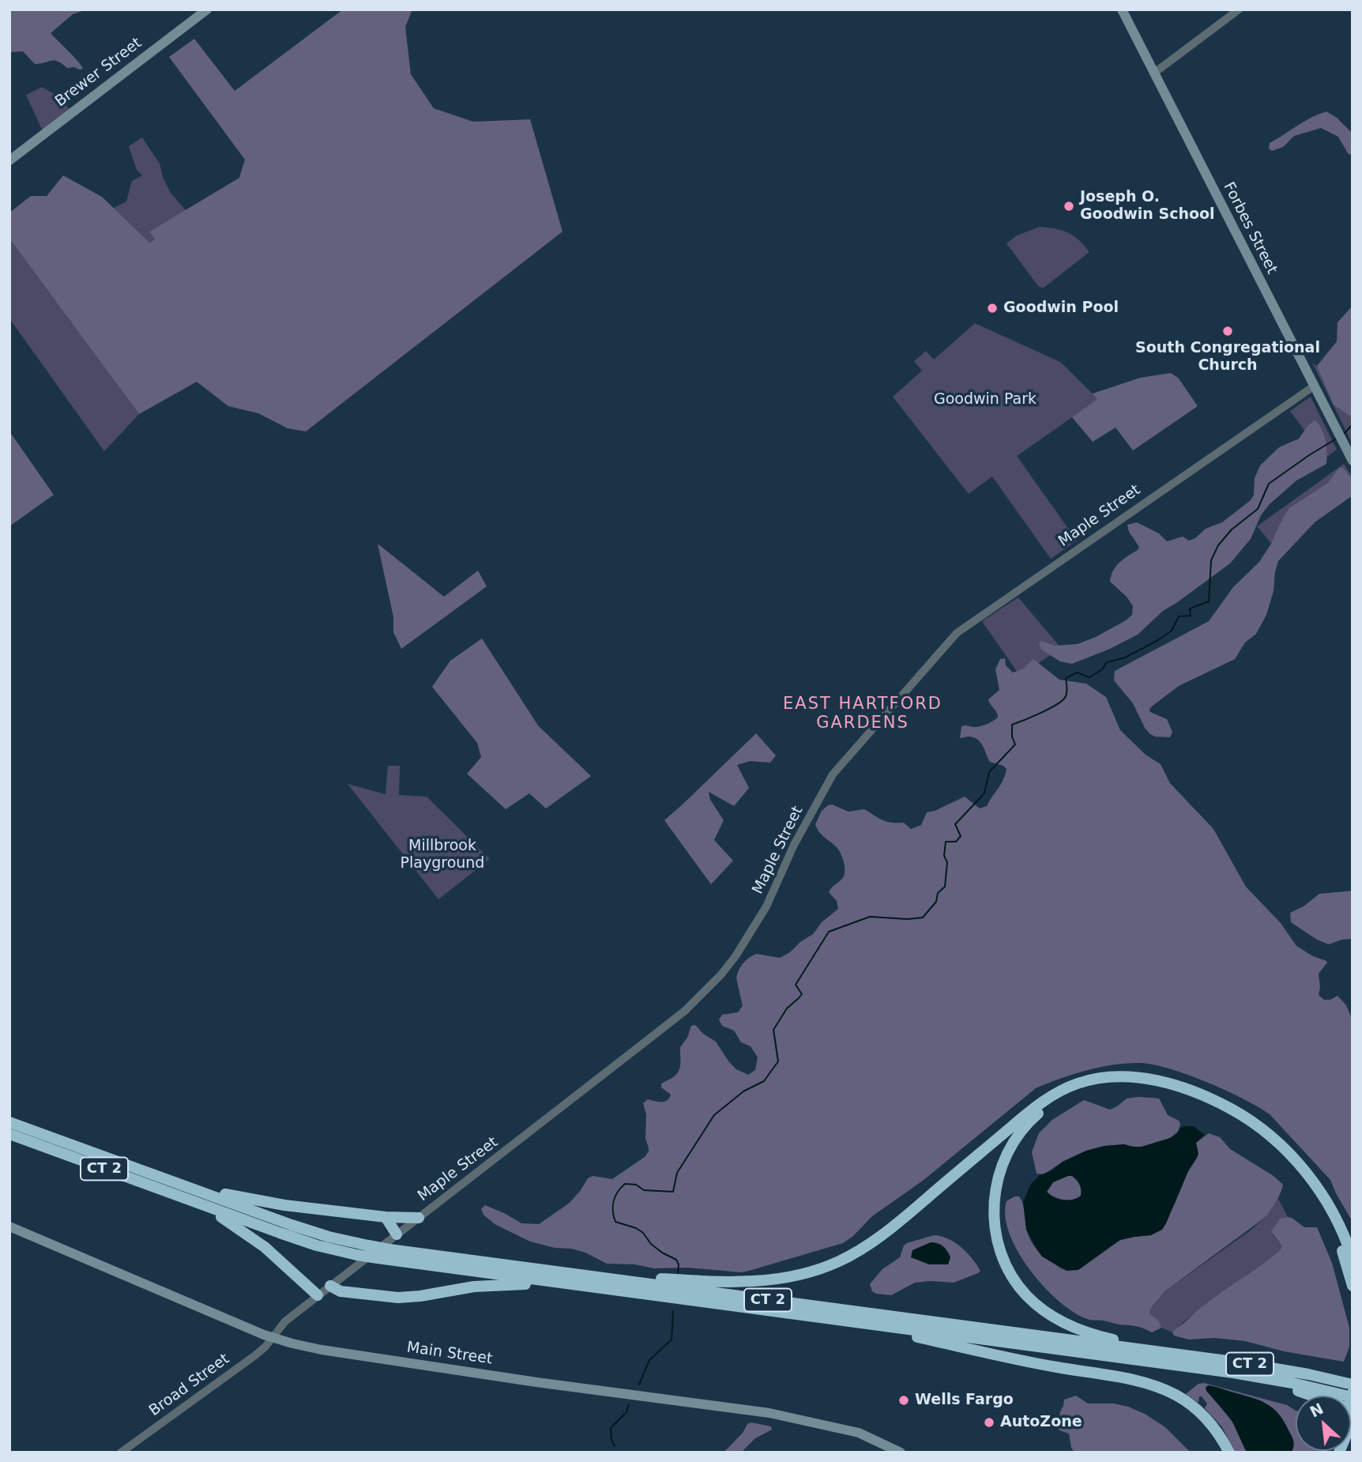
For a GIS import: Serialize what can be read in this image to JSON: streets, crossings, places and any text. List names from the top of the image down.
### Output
{
  "streets": {
    "highway": ["CT 2"],
    "main road": ["Brewer Street", "Forbes Street", "Main Street"],
    "street": ["Maple Street", "Broad Street"]
  },
  "crossings": [
    ["Forbes Street", "Maple Street"],
    ["Maple Street", "Main Street"],
    ["Maple Street", "Broad Street"],
    ["Main Street", "Broad Street"]
  ],
  "districts": ["EAST HARTFORD GARDENS"],
  "parks": ["Goodwin Park", "Millbrook Playground"],
  "places": [
    "Joseph O. Goodwin School",
    "Goodwin Pool",
    "South Congregational Church",
    "Wells Fargo",
    "AutoZone"
  ],
  "north": "top left"
}
